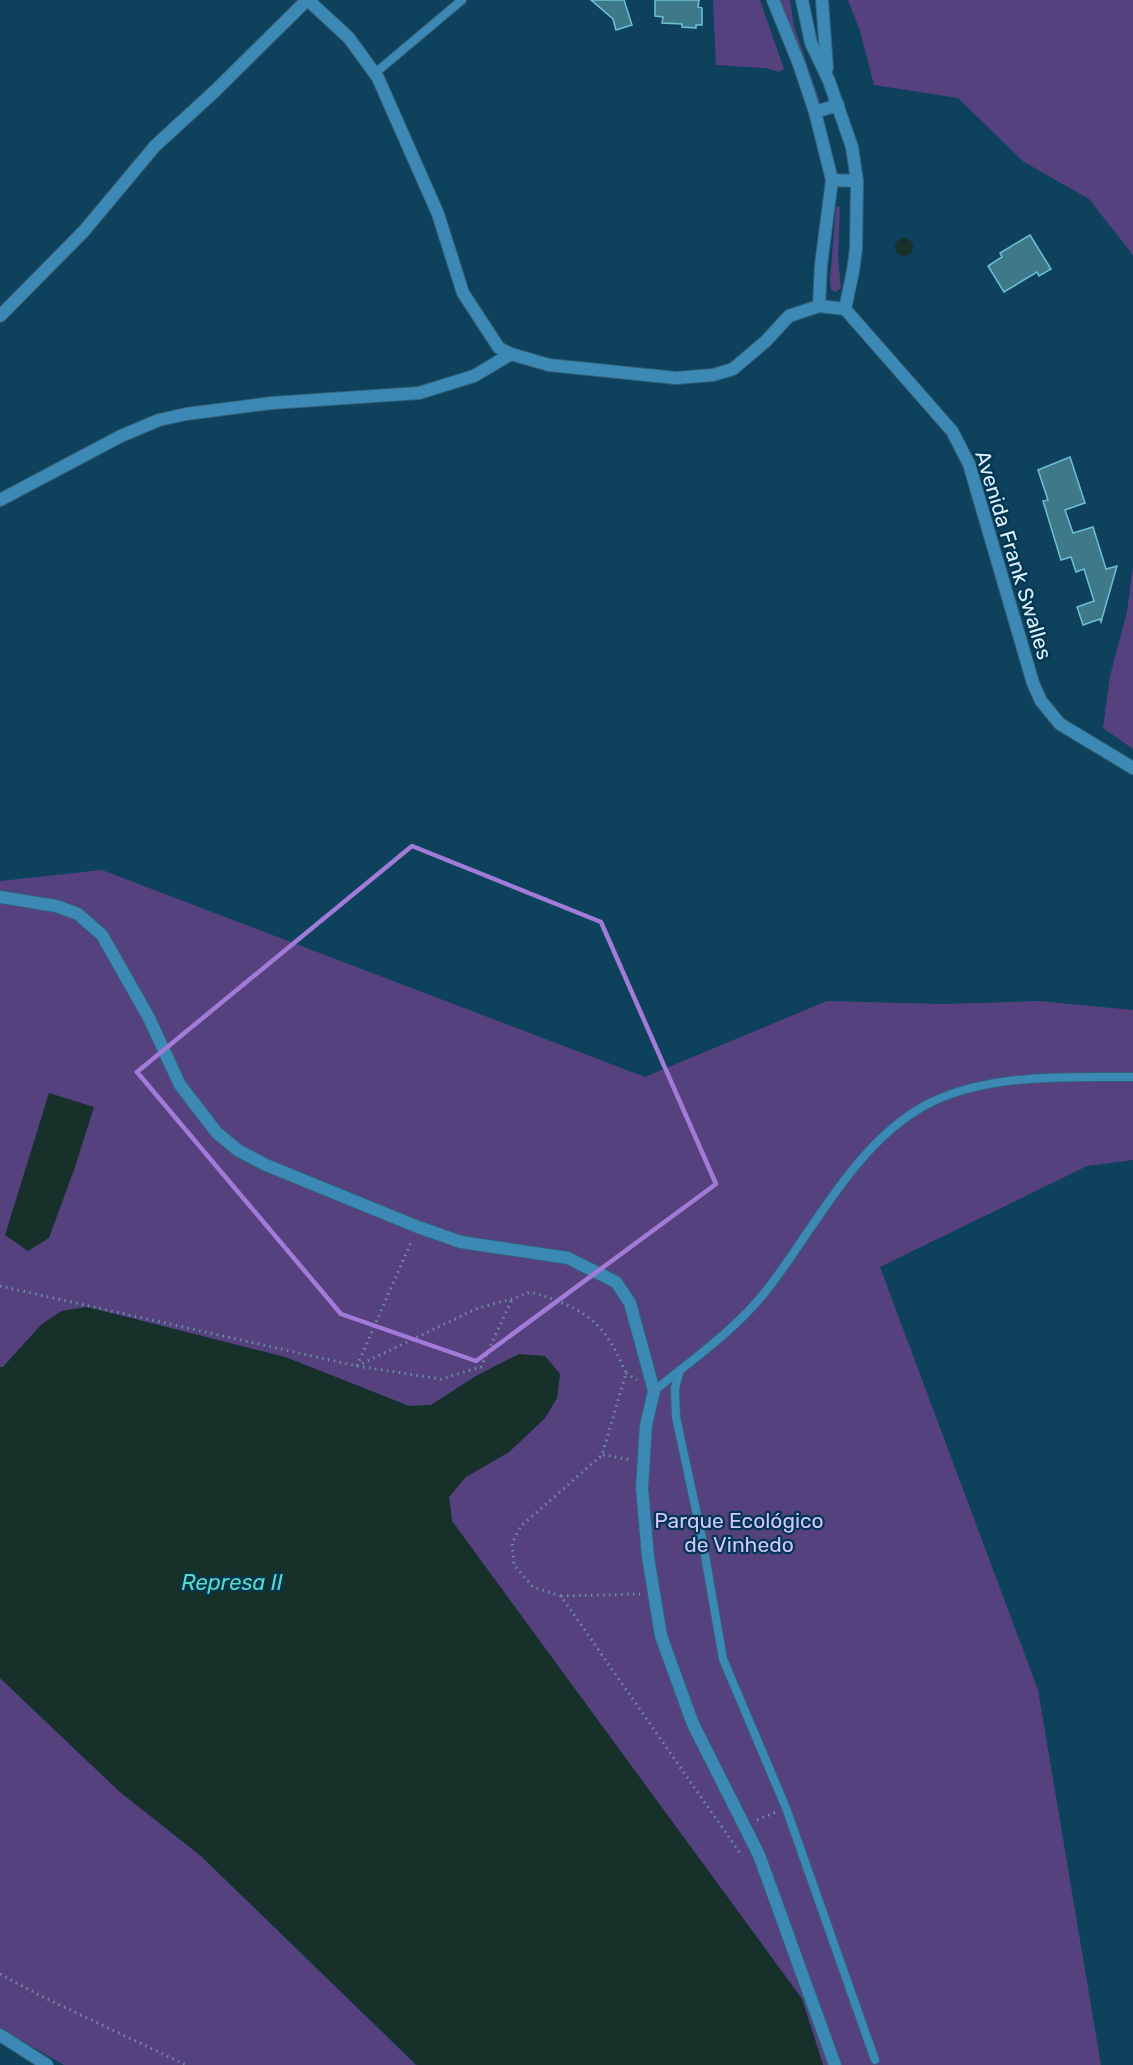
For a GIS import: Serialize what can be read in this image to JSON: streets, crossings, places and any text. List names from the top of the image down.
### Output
{
  "streets": {
    "street": ["Avenida Frank Swalles"]
  },
  "water": ["Represa II"],
  "parks": ["Parque Ecológico de Vinhedo"]
}
